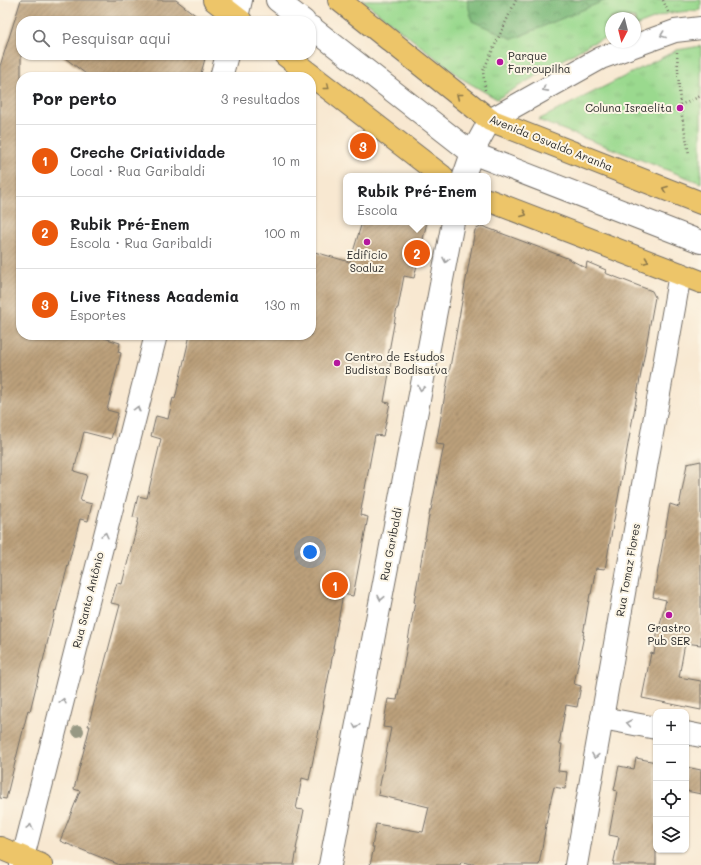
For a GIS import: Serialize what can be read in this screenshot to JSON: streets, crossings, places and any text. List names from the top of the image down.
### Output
{
  "streets": {
    "main road": ["Avenida Osvaldo Aranha"],
    "street": ["Rua Garibaldi", "Rua Tomaz Flores", "Rua Santo Antônio"]
  },
  "one_way": ["Rua Garibaldi", "Rua Santo Antônio"],
  "places": [
    "Parque Farroupilha",
    "Coluna Israelita",
    "Edifício Soaluz",
    "Centro de Estudos Budistas Bodisatva",
    "Grastro Pub SER"
  ],
  "north": "bottom",
  "page": {
    "search": "Pesquisar aqui",
    "heading": ["Por perto", "3 resultados"],
    "list": [
      {
        "mark": "1",
        "name": "Creche Criatividade",
        "note": "Local · Rua Garibaldi",
        "value": "10 m"
      },
      {
        "mark": "2",
        "name": "Rubik Pré-Enem",
        "note": "Escola · Rua Garibaldi",
        "value": "100 m"
      },
      {
        "mark": "3",
        "name": "Live Fitness Academia",
        "note": "Esportes",
        "value": "130 m"
      }
    ],
    "pins": ["3", "2", "1"],
    "popup": ["Rubik Pré-Enem", "Escola"],
    "map_buttons": ["+", "−"]
  }
}
